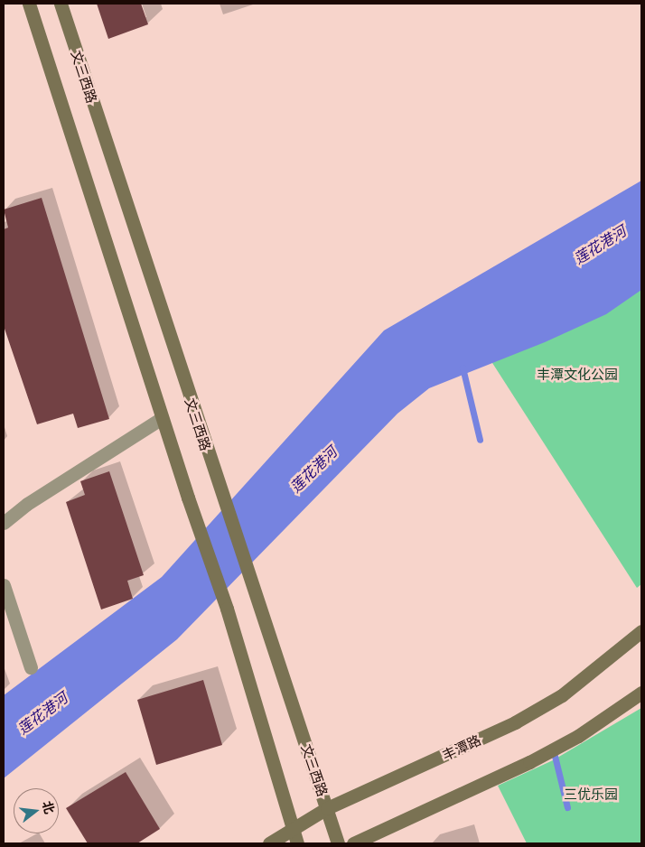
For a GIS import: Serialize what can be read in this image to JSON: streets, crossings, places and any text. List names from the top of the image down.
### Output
{
  "streets": {
    "main road": ["文三西路", "丰潭路"]
  },
  "crossings": [
    ["文三西路", "丰潭路"]
  ],
  "water": ["莲花港河"],
  "parks": ["丰潭文化公园", "三优乐园"],
  "north": "right"
}
